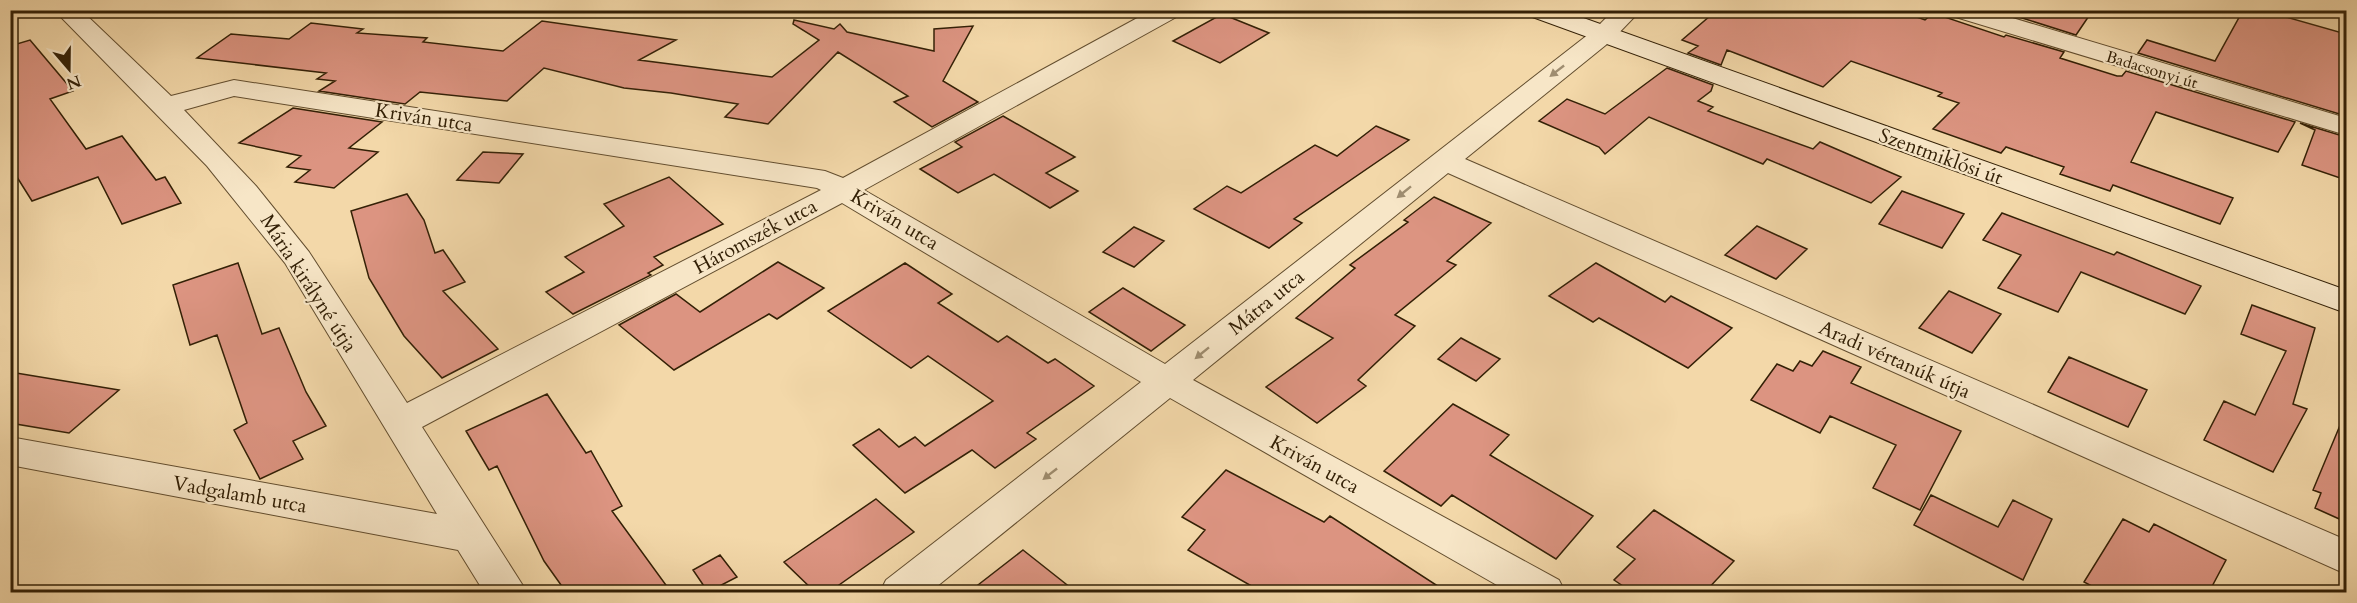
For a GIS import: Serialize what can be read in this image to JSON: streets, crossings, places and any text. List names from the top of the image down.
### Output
{
  "streets": {
    "street": [
      "Badacsonyi út",
      "Kriván utca",
      "Szentmiklósi út",
      "Háromszék utca",
      "Mária királyné útja",
      "Mátra utca",
      "Aradi vértanúk útja",
      "Vadgalamb utca"
    ]
  },
  "crossings": [
    ["Kriván utca", "Háromszék utca"],
    ["Kriván utca", "Mária királyné útja"],
    ["Kriván utca", "Mátra utca"],
    ["Szentmiklósi út", "Mátra utca"],
    ["Háromszék utca", "Mária királyné útja"],
    ["Mária királyné útja", "Vadgalamb utca"],
    ["Mátra utca", "Aradi vértanúk útja"]
  ],
  "one_way": ["Mátra utca"],
  "north": "bottom"
}
